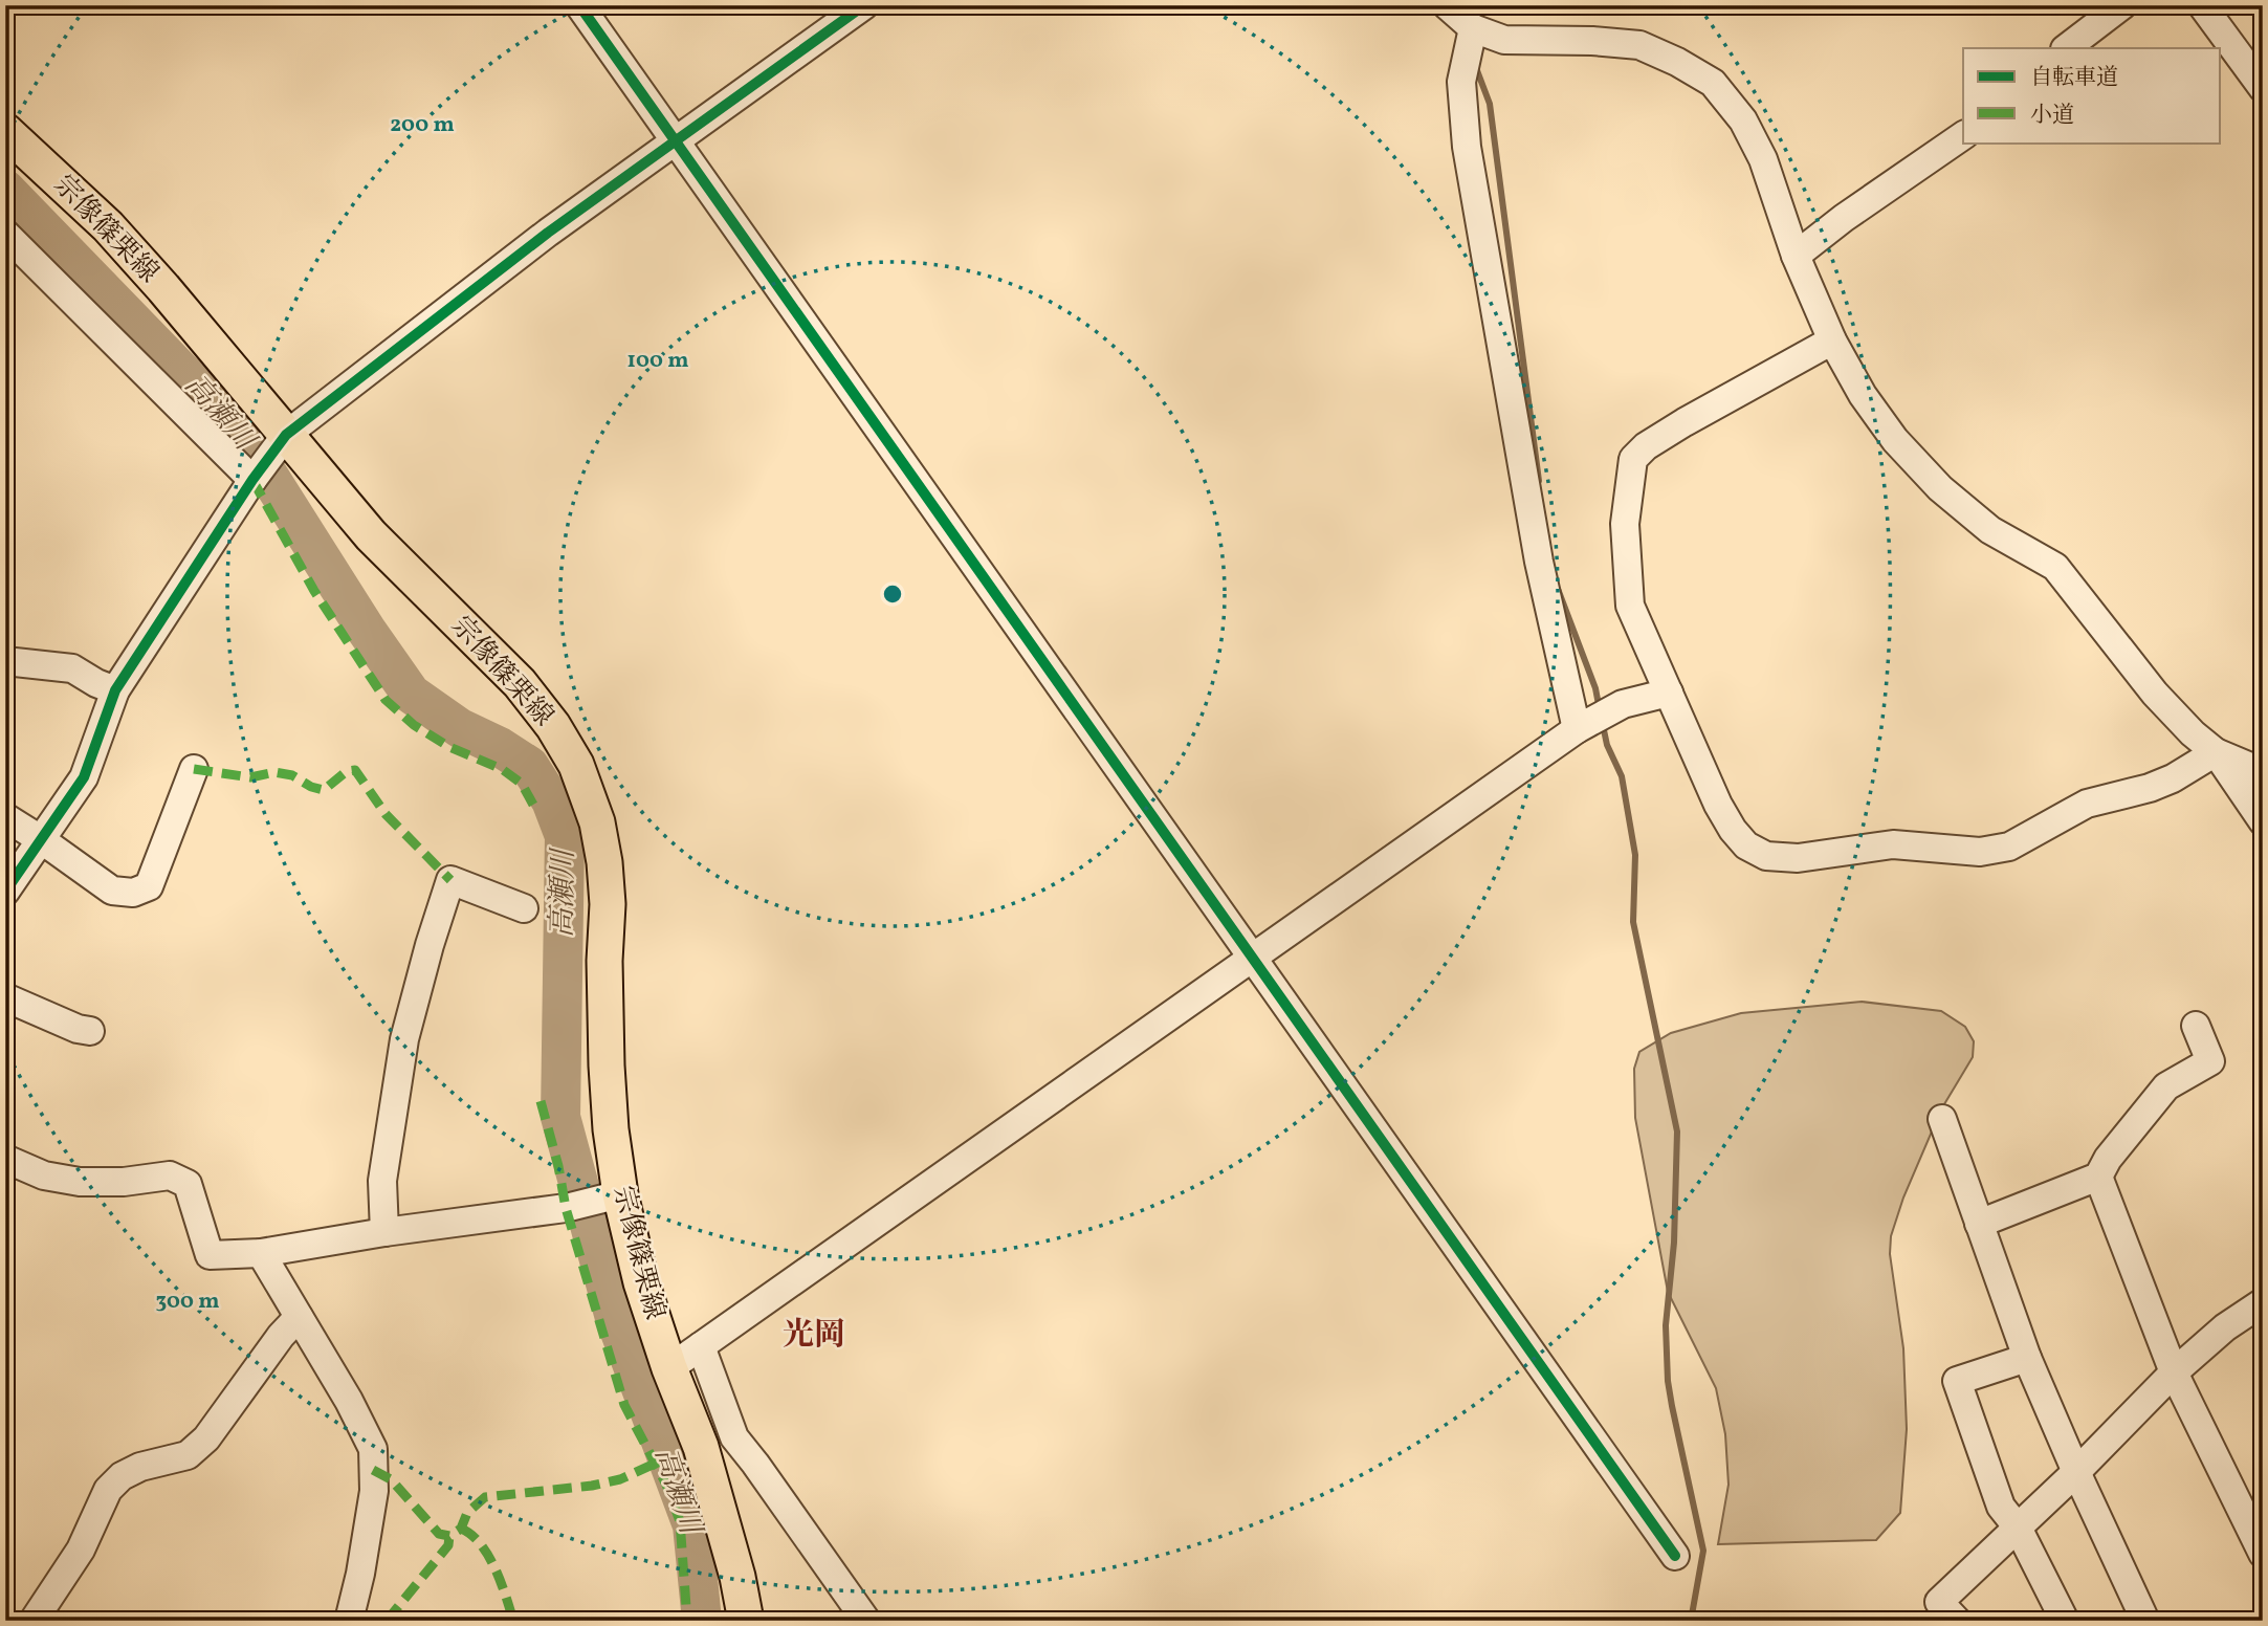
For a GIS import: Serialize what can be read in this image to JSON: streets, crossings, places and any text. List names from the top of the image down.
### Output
{
  "streets": {
    "main road": ["宗像篠栗線"]
  },
  "districts": ["光岡"],
  "water": ["高瀬川"],
  "legend": ["自転車道", "小道"],
  "rings": ["200 m", "100 m", "300 m"]
}
